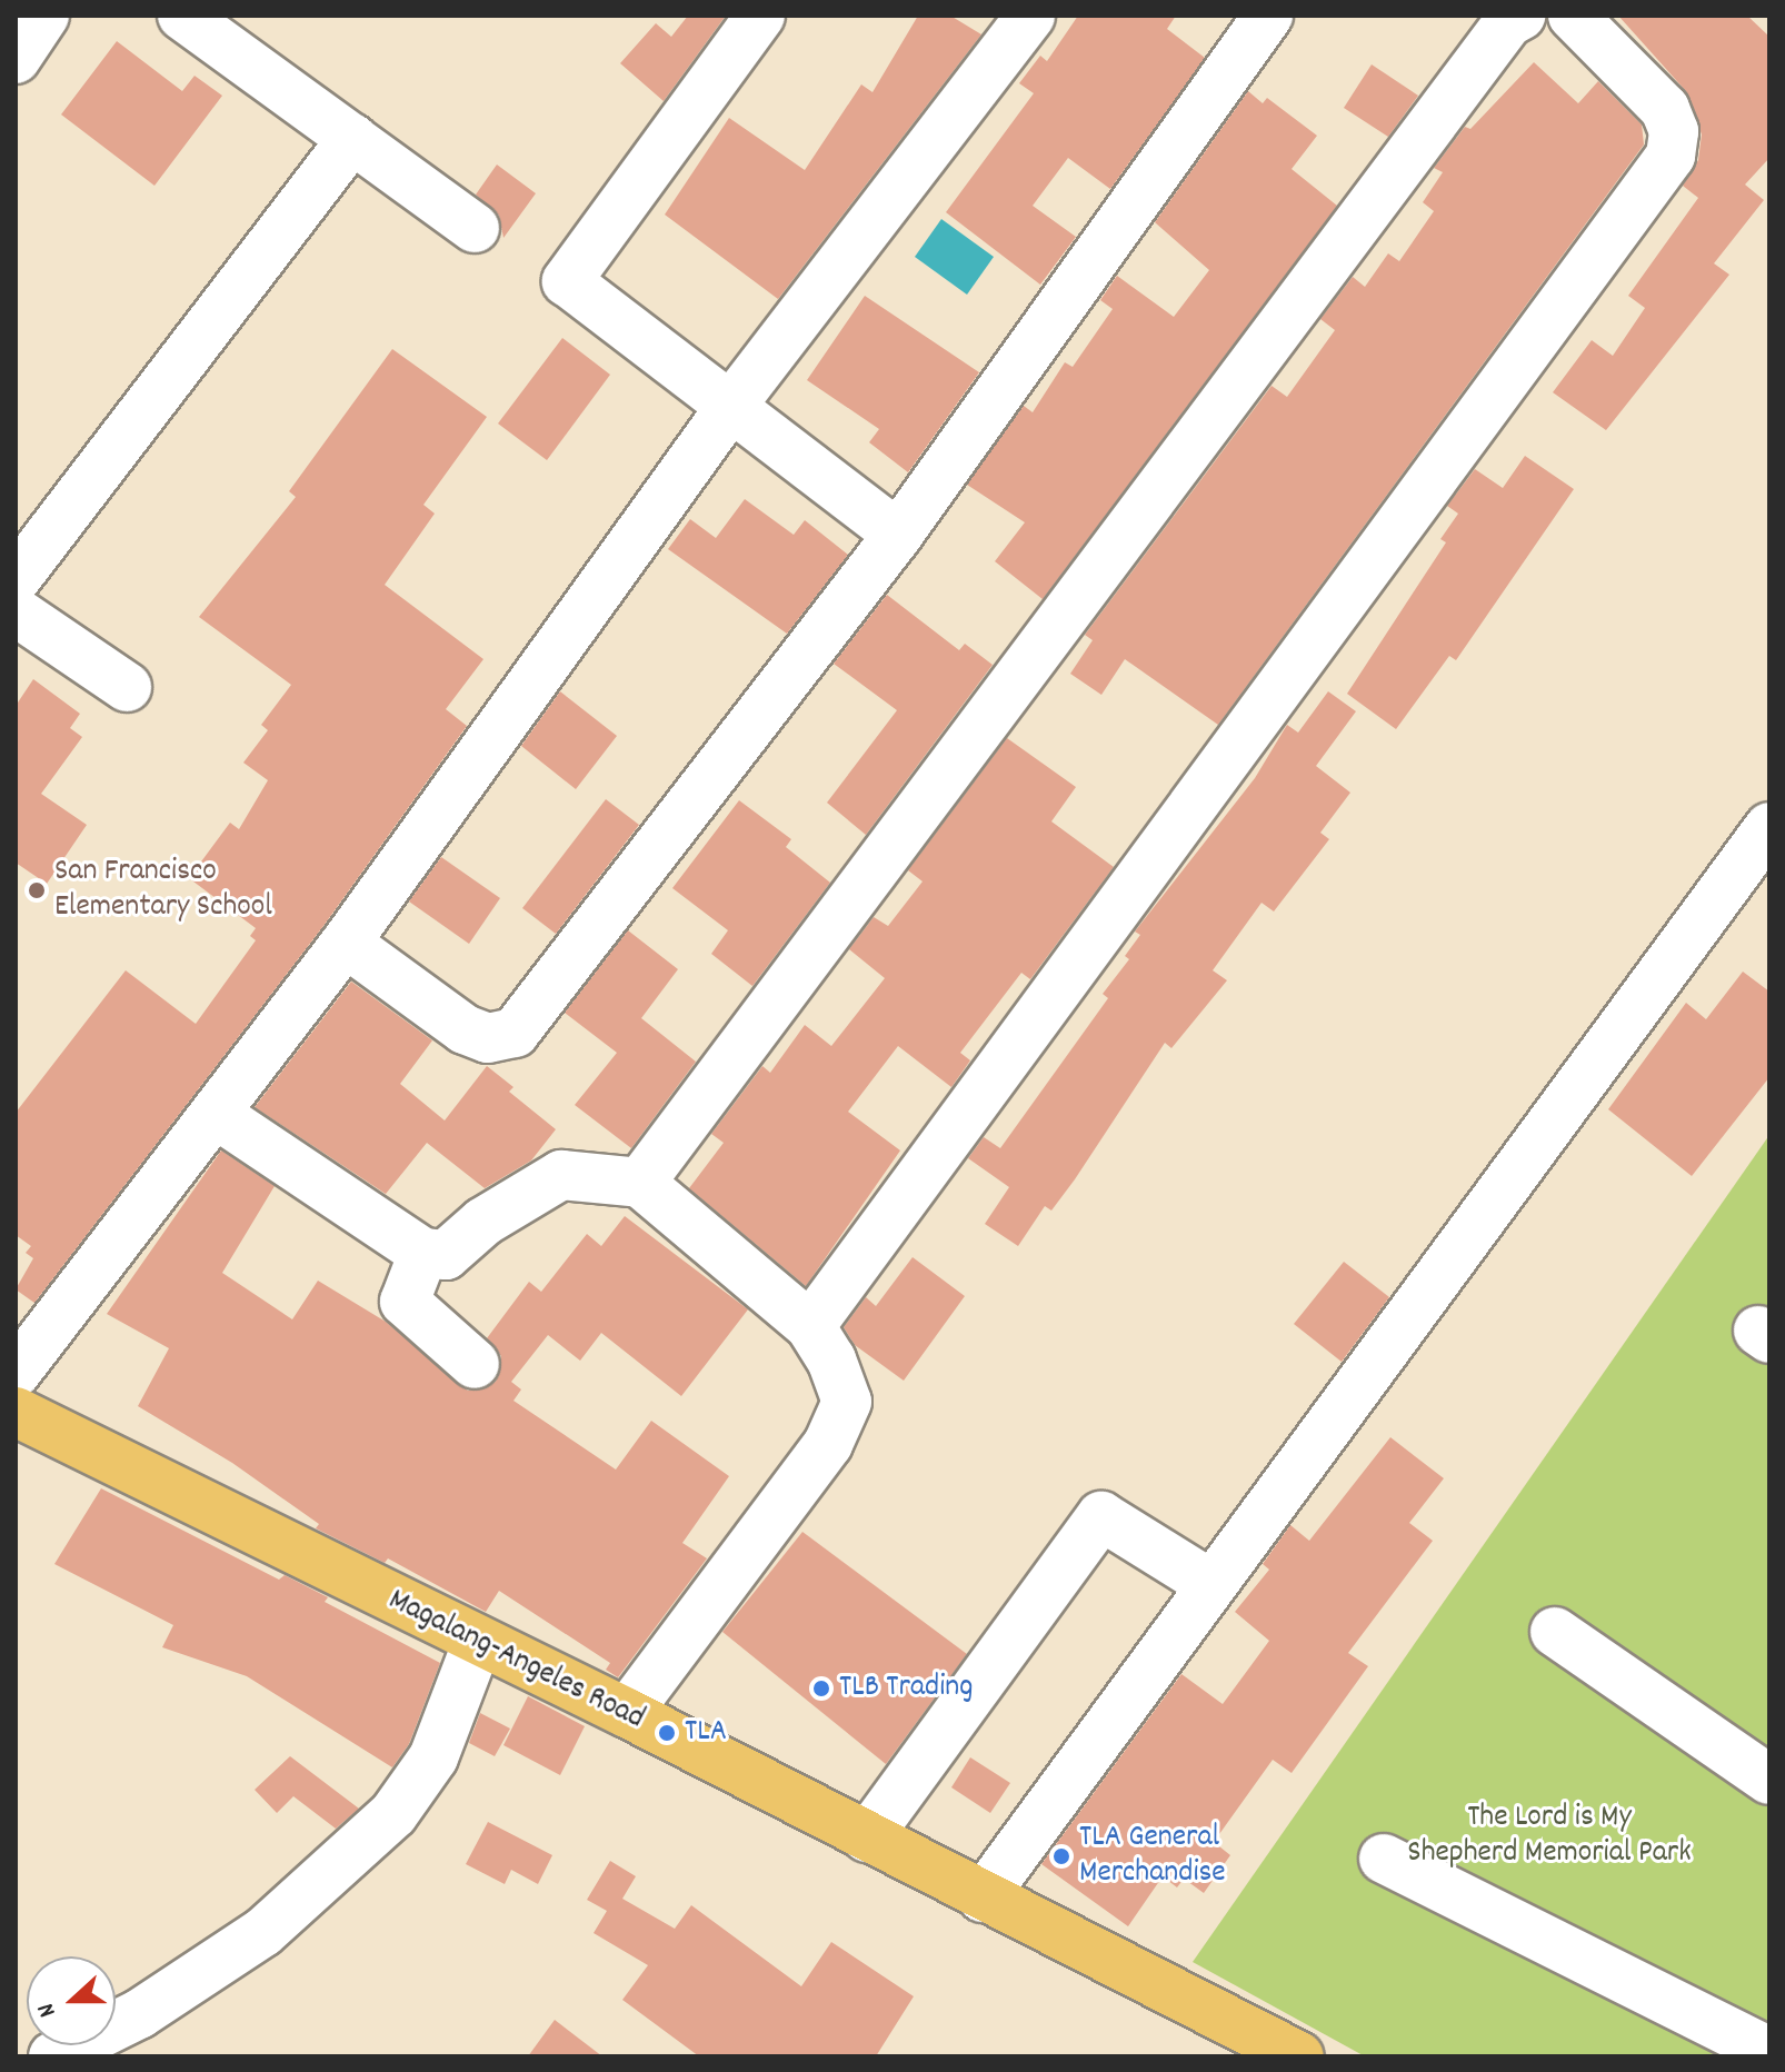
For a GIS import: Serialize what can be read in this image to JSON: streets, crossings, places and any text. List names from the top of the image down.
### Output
{
  "streets": {
    "main road": ["Magalang-Angeles Road"]
  },
  "parks": ["The Lord is My Shepherd Memorial Park"],
  "places": [
    "San Francisco Elementary School",
    "TLB Trading",
    "TLA",
    "TLA General Merchandise"
  ],
  "north": "left"
}
